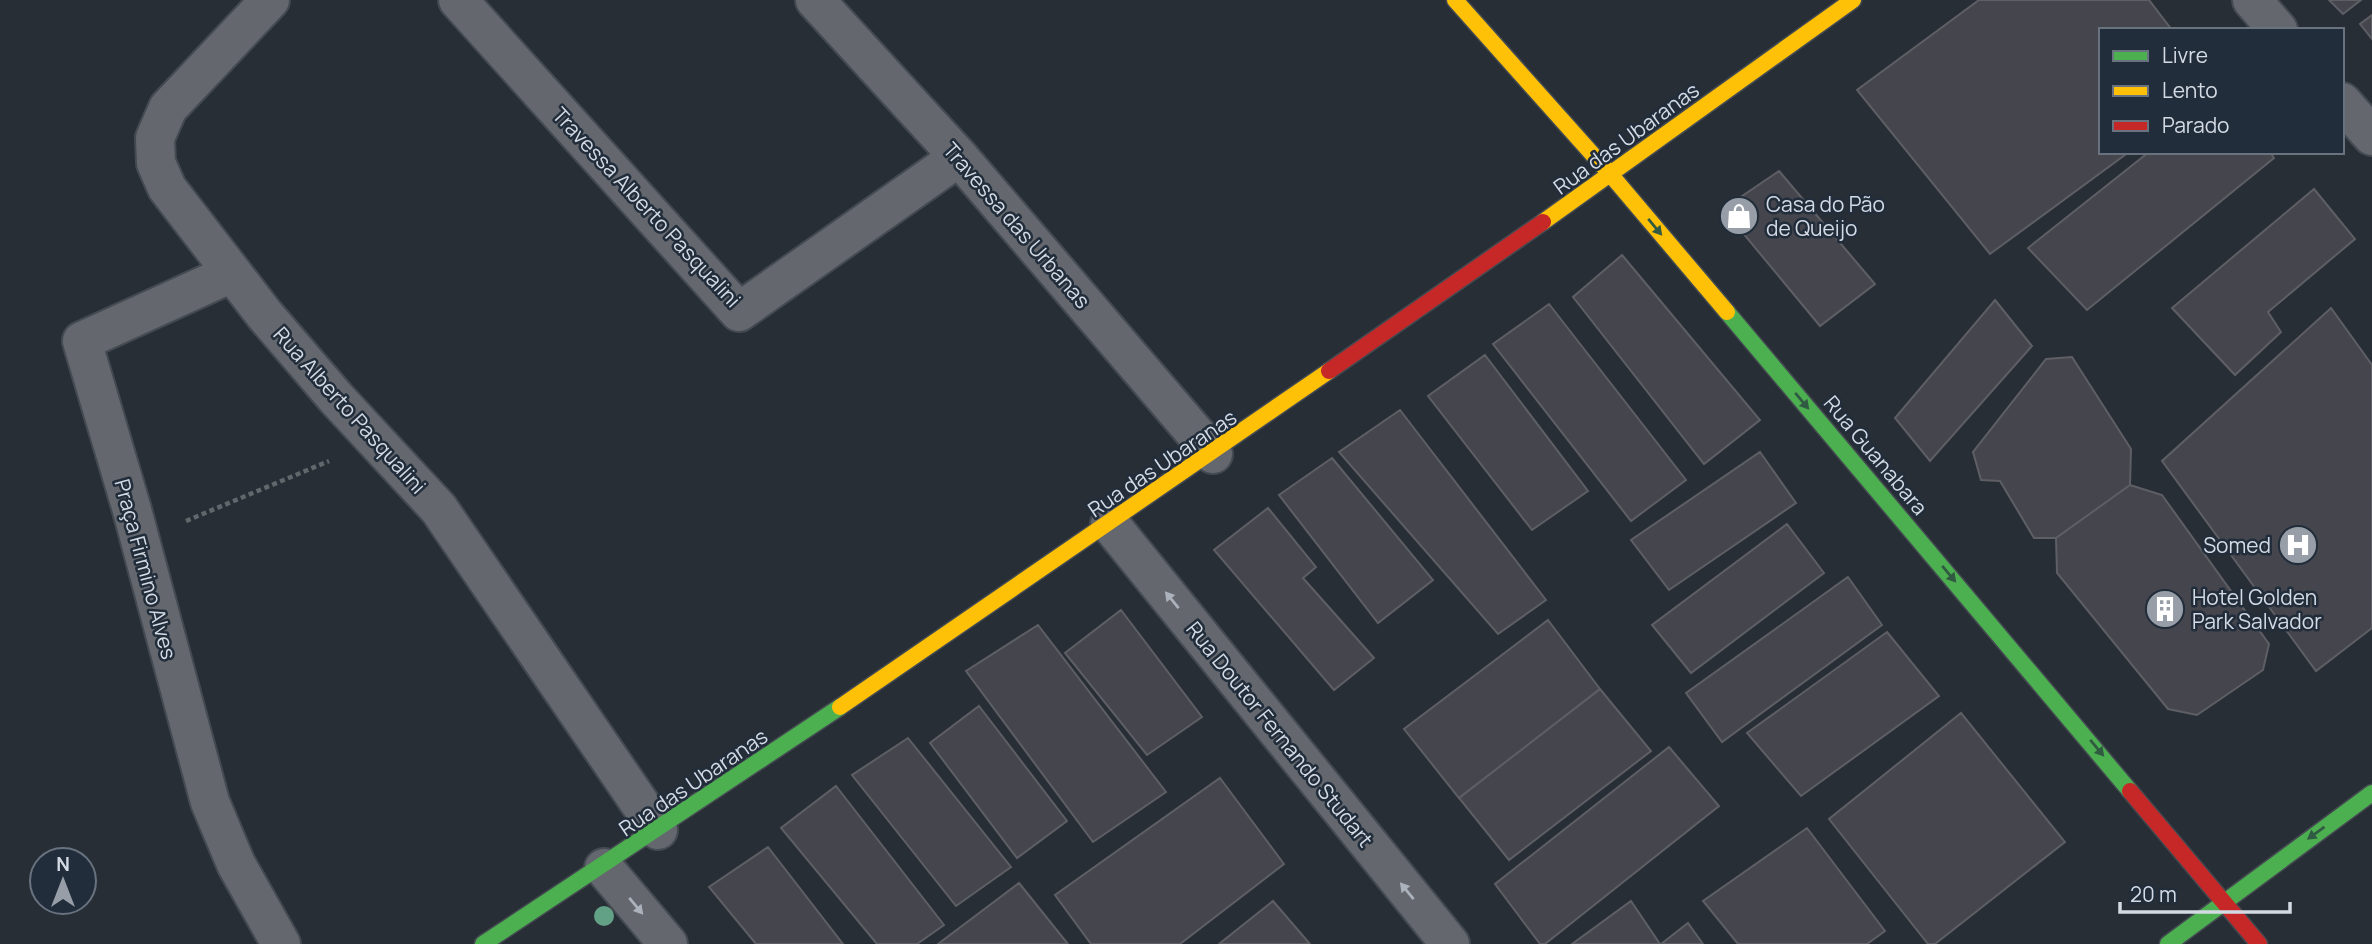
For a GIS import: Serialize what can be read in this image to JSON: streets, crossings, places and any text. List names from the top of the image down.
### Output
{
  "streets": {
    "street": [
      "Rua das Ubaranas",
      "Travessa Alberto Pasqualini",
      "Travessa das Urbanas",
      "Rua Alberto Pasqualini",
      "Rua Guanabara",
      "Praça Firmino Alves",
      "Rua Doutor Fernando Studart"
    ]
  },
  "crossings": [
    ["Rua das Ubaranas", "Travessa das Urbanas"],
    ["Rua das Ubaranas", "Rua Alberto Pasqualini"],
    ["Rua das Ubaranas", "Rua Guanabara"],
    ["Rua das Ubaranas", "Rua Doutor Fernando Studart"],
    ["Travessa Alberto Pasqualini", "Travessa das Urbanas"],
    ["Rua Alberto Pasqualini", "Praça Firmino Alves"]
  ],
  "one_way": ["Rua Guanabara", "Rua Doutor Fernando Studart"],
  "places": {
    "shop": ["Casa do Pão de Queijo"],
    "hospital": ["Somed"],
    "building": ["Hotel Golden Park Salvador"]
  },
  "legend": ["Livre", "Lento", "Parado"],
  "scale_bar": "20 m",
  "north": "top"
}
